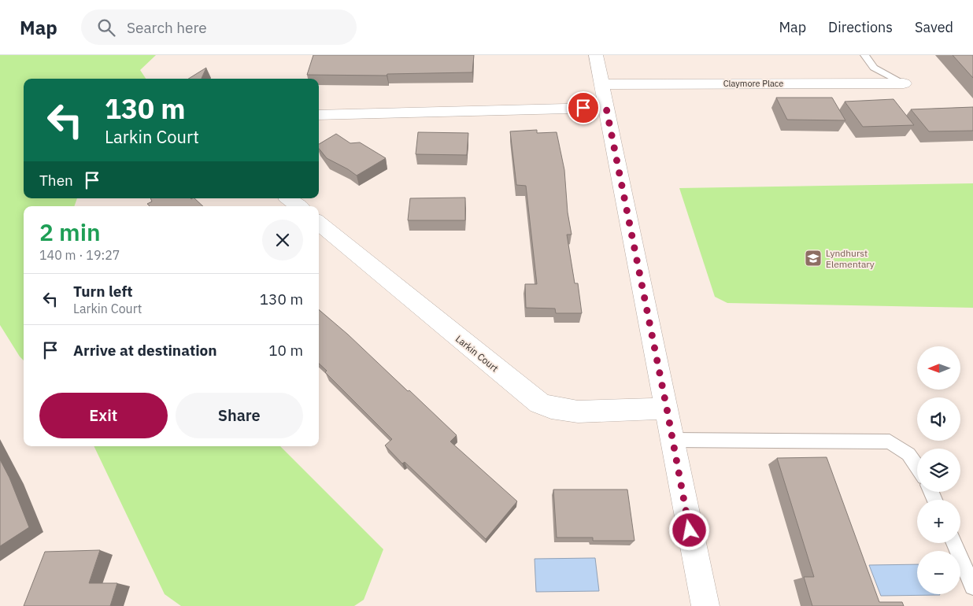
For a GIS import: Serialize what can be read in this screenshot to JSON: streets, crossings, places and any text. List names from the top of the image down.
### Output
{
  "streets": {
    "street": ["Claymore Place", "Larkin Court"]
  },
  "places": {
    "school or university": ["Lyndhurst Elementary"]
  },
  "north": "left",
  "page": {
    "header": "Map",
    "search": "Search here",
    "nav": ["Map", "Directions", "Saved"],
    "turn": ["130 m", "Larkin Court"],
    "then": "Then",
    "heading": ["2 min", "140 m · 19:27"],
    "list": [
      {
        "name": "Turn left",
        "note": "Larkin Court",
        "value": "130 m"
      },
      {
        "name": "Arrive at destination",
        "value": "10 m"
      }
    ],
    "map_buttons": ["+", "−"],
    "buttons": ["Exit", "Share"]
  }
}
